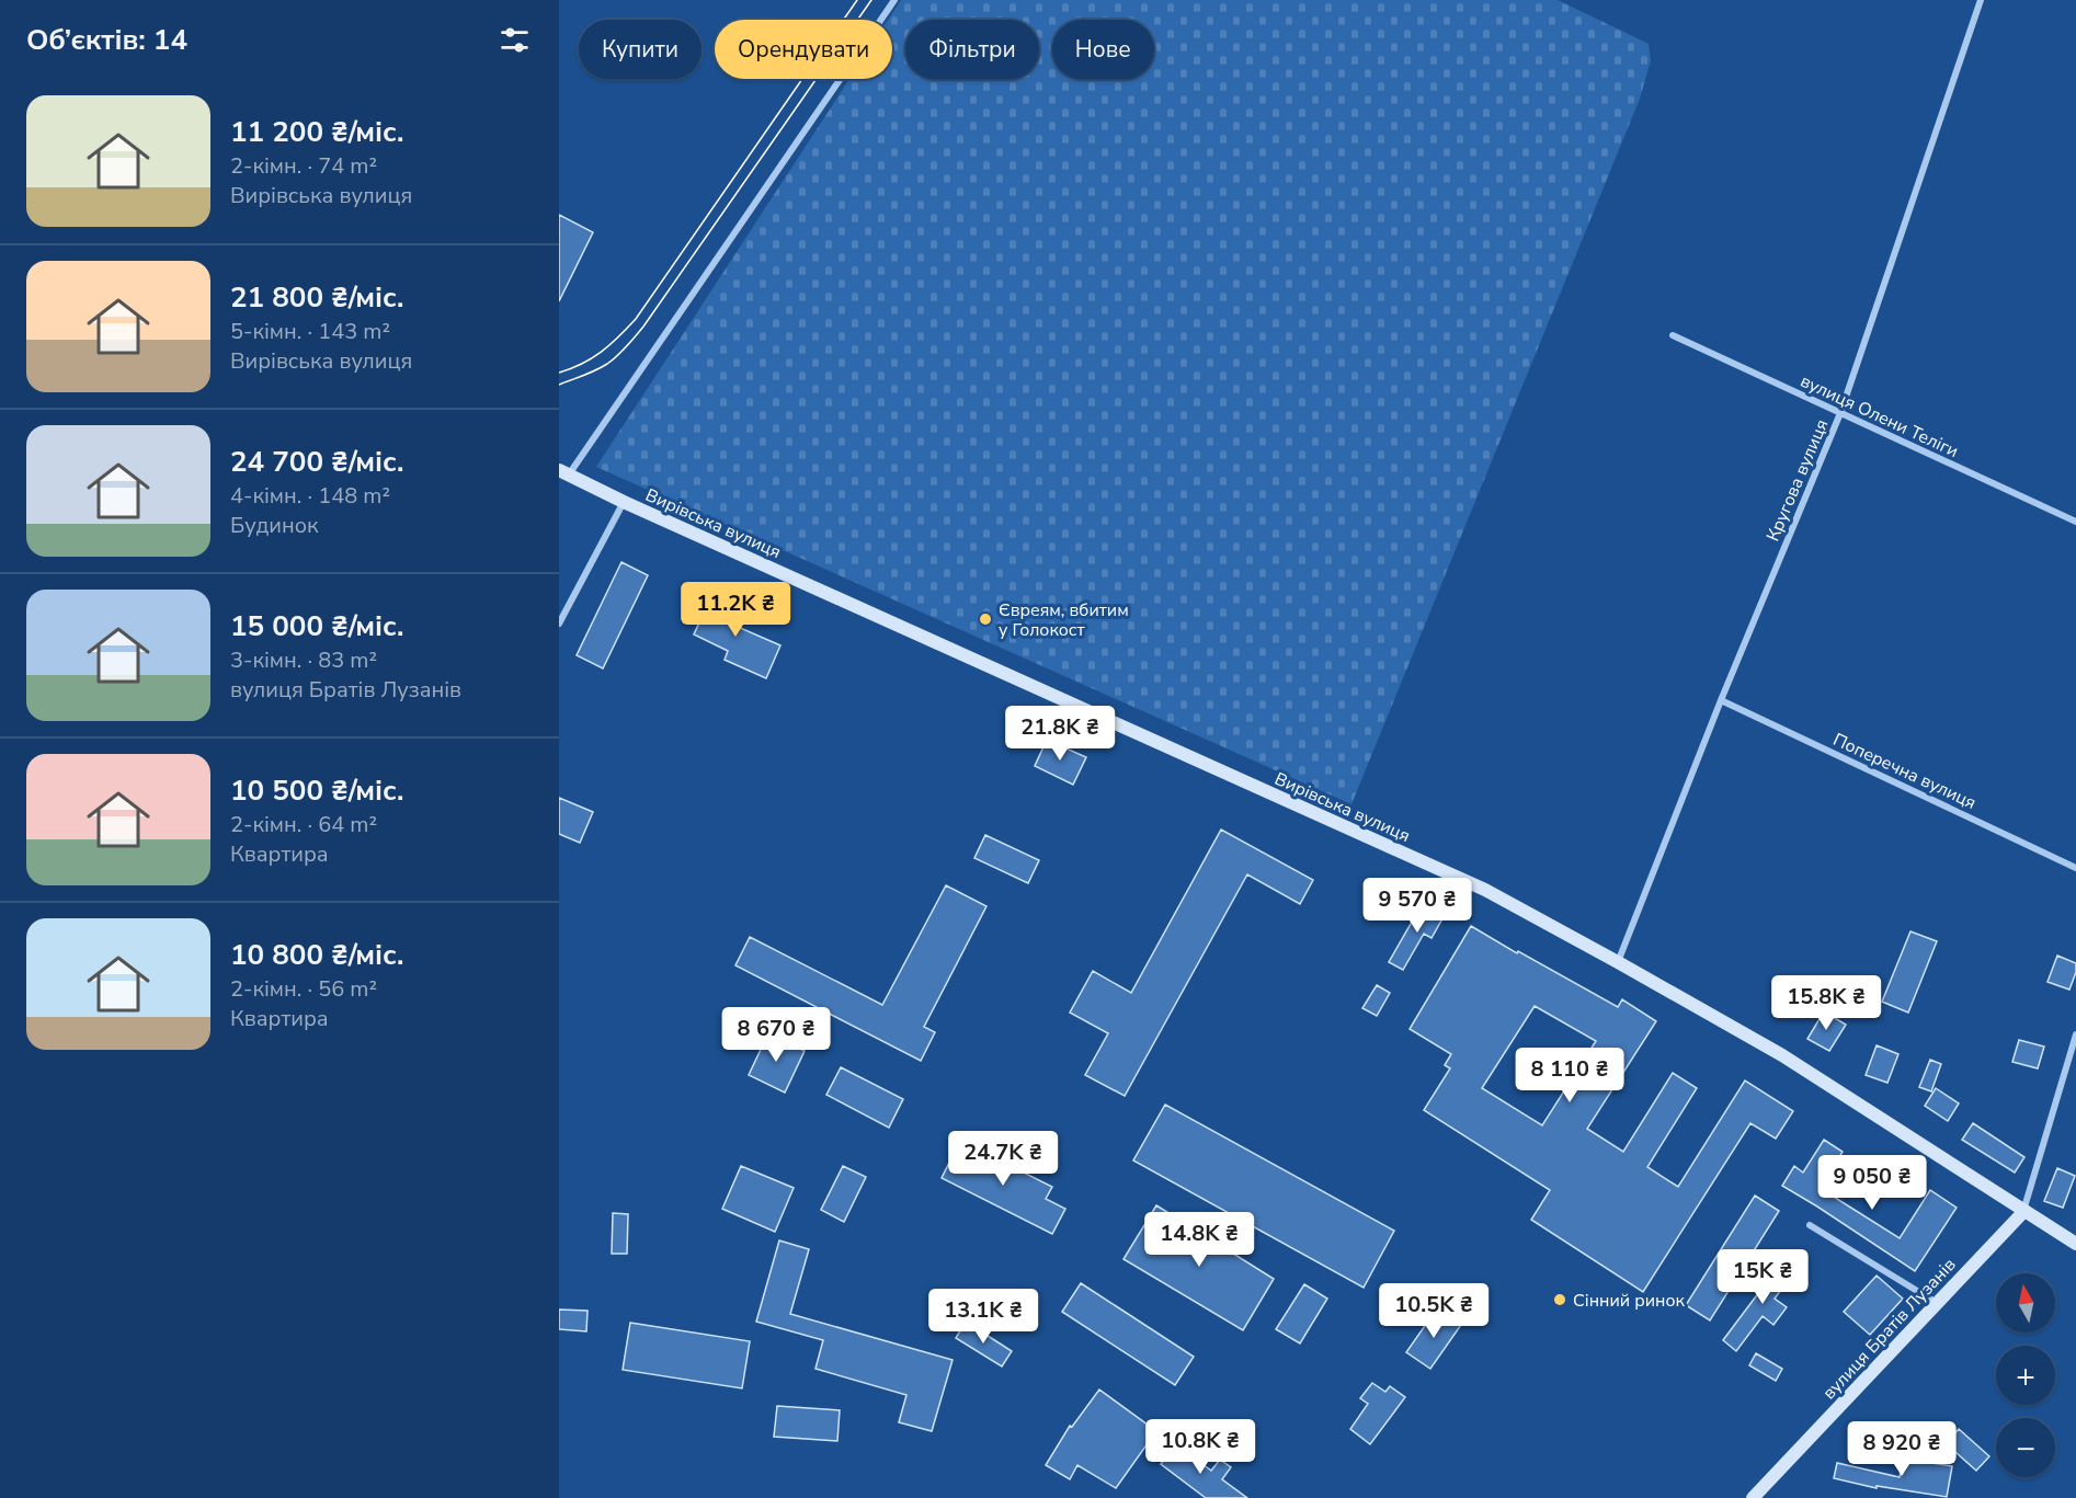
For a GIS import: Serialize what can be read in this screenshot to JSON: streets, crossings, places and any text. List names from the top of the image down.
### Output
{
  "streets": {
    "main road": ["Вирівська вулиця", "вулиця Братів Лузанів"],
    "street": ["вулиця Олени Теліги", "Кругова вулиця", "Поперечна вулиця"]
  },
  "crossings": [
    ["вулиця Олени Теліги", "Кругова вулиця"],
    ["Кругова вулиця", "Вирівська вулиця"],
    ["Кругова вулиця", "Поперечна вулиця"],
    ["Вирівська вулиця", "вулиця Братів Лузанів"]
  ],
  "places": ["Євреям, вбитим у Голокост", "Сінний ринок"],
  "north": "top",
  "page": {
    "heading": "Об’єктів: 14",
    "chip": [
      "Купити",
      "Орендувати",
      "Фільтри",
      "Нове"
    ],
    "list": [
      {
        "name": "11 200 ₴/міс.",
        "note": "2-кімн. · 74 m² · Вирівська вулиця"
      },
      {
        "name": "21 800 ₴/міс.",
        "note": "5-кімн. · 143 m² · Вирівська вулиця"
      },
      {
        "name": "24 700 ₴/міс.",
        "note": "4-кімн. · 148 m² · Будинок"
      },
      {
        "name": "15 000 ₴/міс.",
        "note": "3-кімн. · 83 m² · вулиця Братів Лузанів"
      },
      {
        "name": "10 500 ₴/міс.",
        "note": "2-кімн. · 64 m² · Квартира"
      },
      {
        "name": "10 800 ₴/міс.",
        "note": "2-кімн. · 56 m² · Квартира"
      }
    ],
    "price": [
      "11.2K ₴",
      "21.8K ₴",
      "9 570 ₴",
      "15.8K ₴",
      "8 670 ₴",
      "8 110 ₴",
      "24.7K ₴",
      "9 050 ₴",
      "14.8K ₴",
      "15K ₴",
      "10.5K ₴",
      "13.1K ₴",
      "10.8K ₴",
      "8 920 ₴"
    ],
    "map_buttons": ["+", "−"]
  }
}
